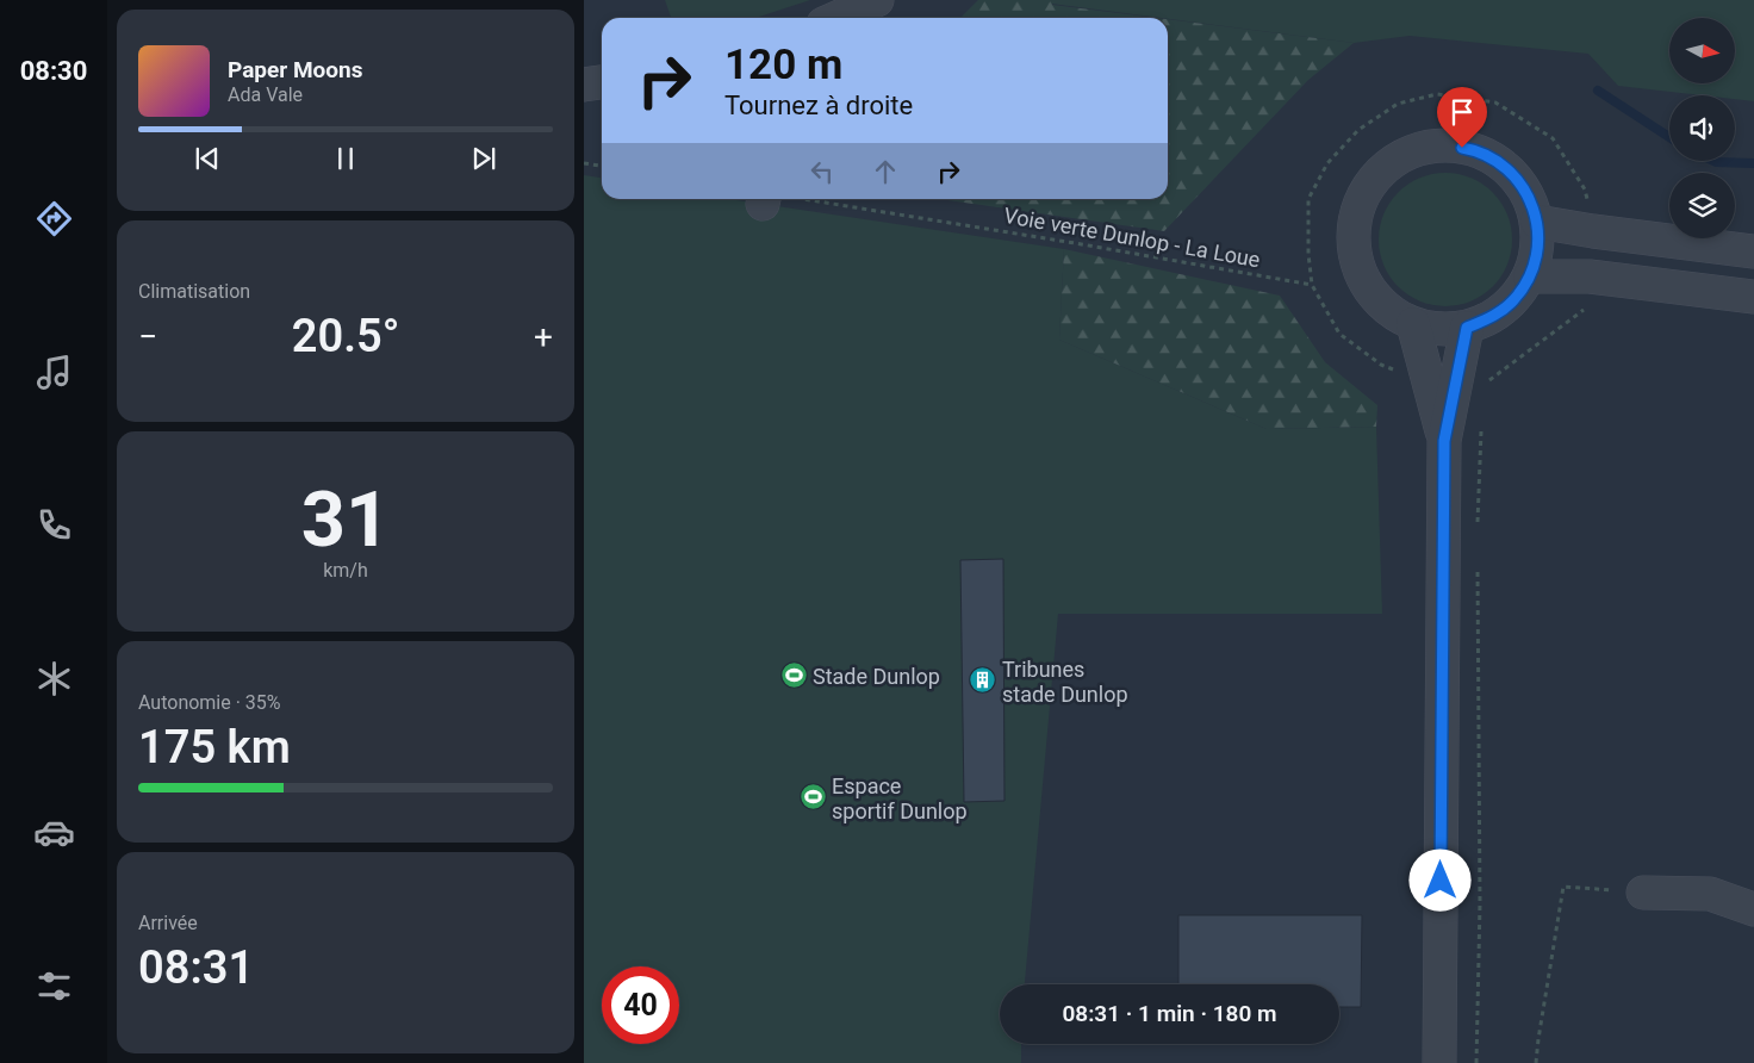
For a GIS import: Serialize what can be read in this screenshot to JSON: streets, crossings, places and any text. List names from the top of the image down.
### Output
{
  "streets": {
    "path": ["Voie verte Dunlop - La Loue"]
  },
  "places": {
    "sports": ["Stade Dunlop", "Espace sportif Dunlop"],
    "building": ["Tribunes stade Dunlop"]
  },
  "north": "right",
  "page": {
    "tabs": "08:30",
    "turn": ["120 m", "Tournez à droite"],
    "song": ["Paper Moons", "Ada Vale"],
    "tile": [
      "Climatisation",
      ["31", "km/h"],
      ["Autonomie · 35%", "175 km"],
      ["Arrivée", "08:31"]
    ],
    "heat": ["−", "20.5°", "+"],
    "limit": "40",
    "trip": "08:31 · 1 min · 180 m"
  }
}
